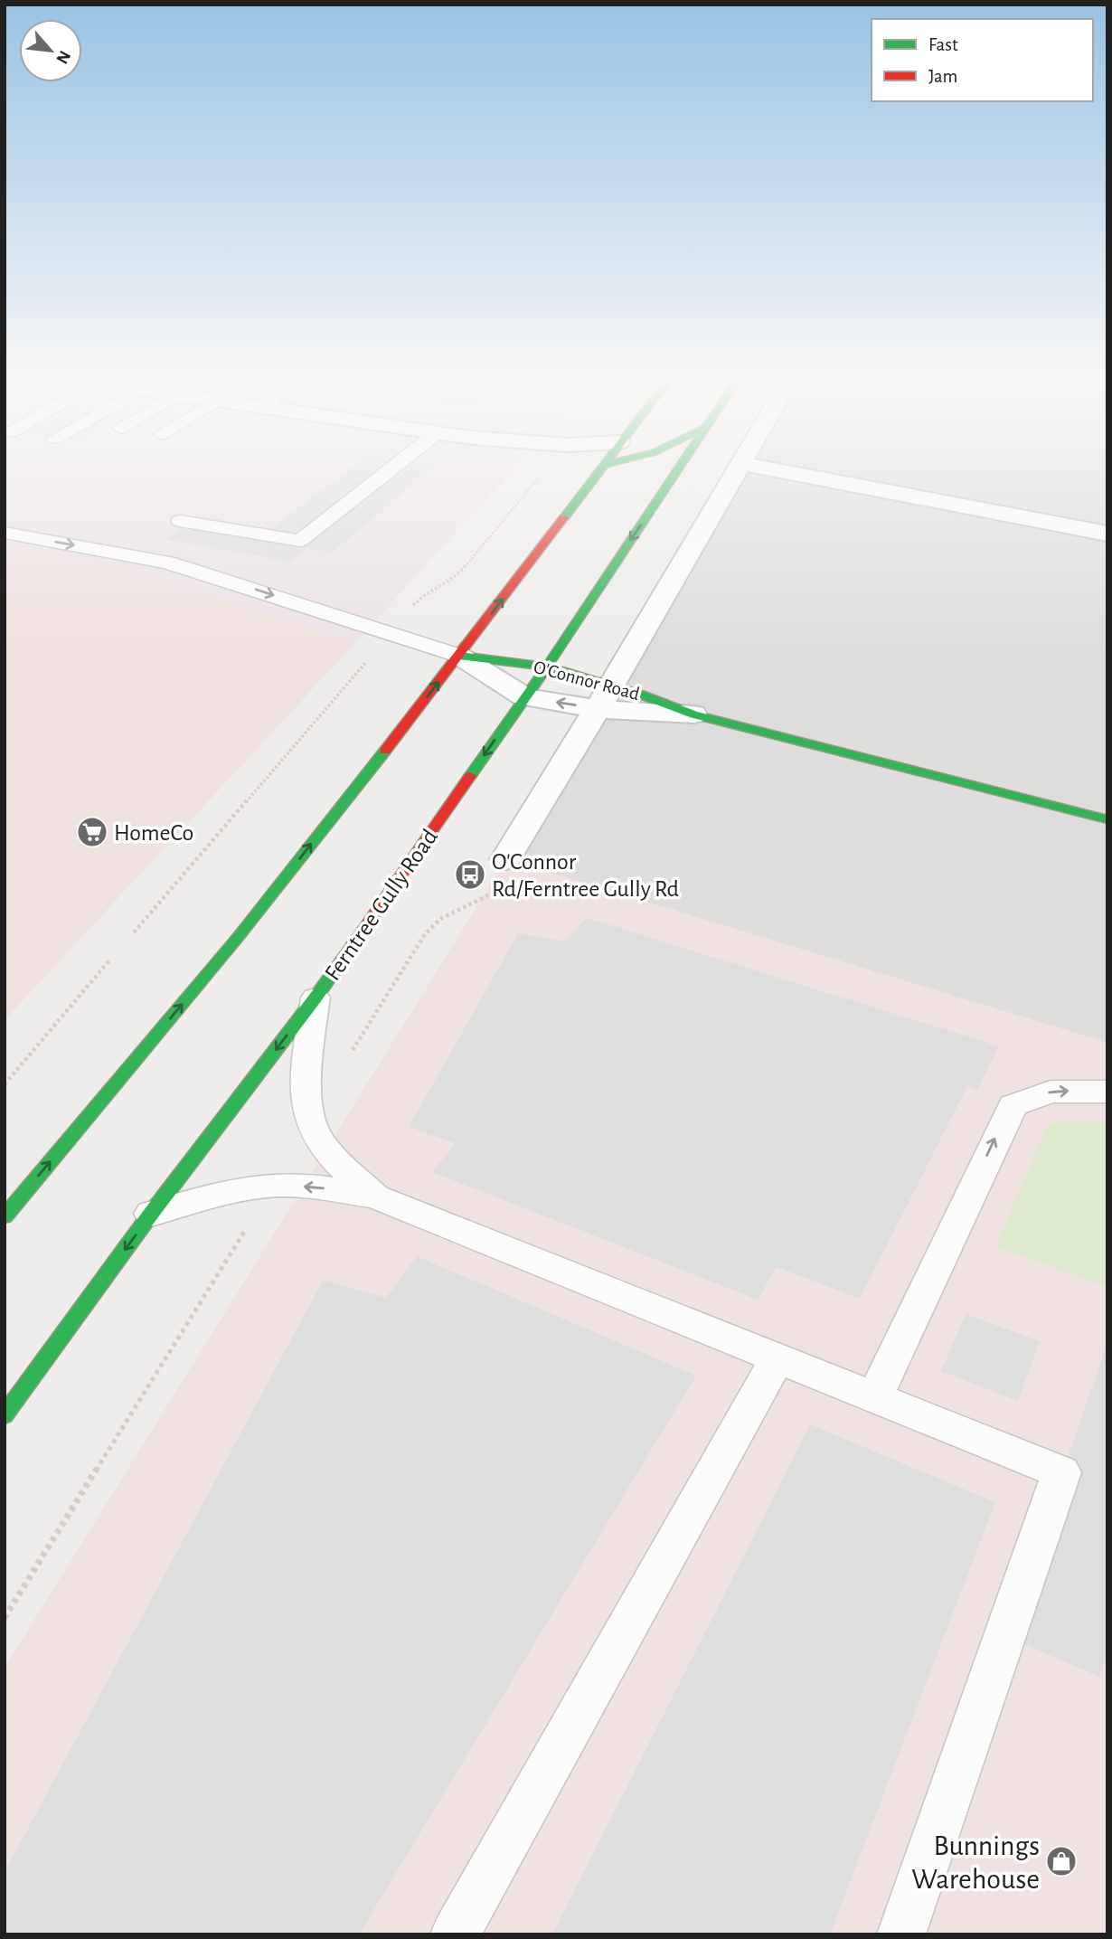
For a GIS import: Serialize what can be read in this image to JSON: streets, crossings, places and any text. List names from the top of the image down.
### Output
{
  "streets": {
    "main road": ["O'Connor Road", "Ferntree Gully Road"]
  },
  "crossings": [
    ["O'Connor Road", "Ferntree Gully Road"]
  ],
  "places": {
    "supermarket": ["HomeCo"],
    "bus stop": ["O'Connor Rd/Ferntree Gully Rd"],
    "shop": ["Bunnings Warehouse"]
  },
  "legend": ["Fast", "Jam"],
  "north": "bottom right"
}
